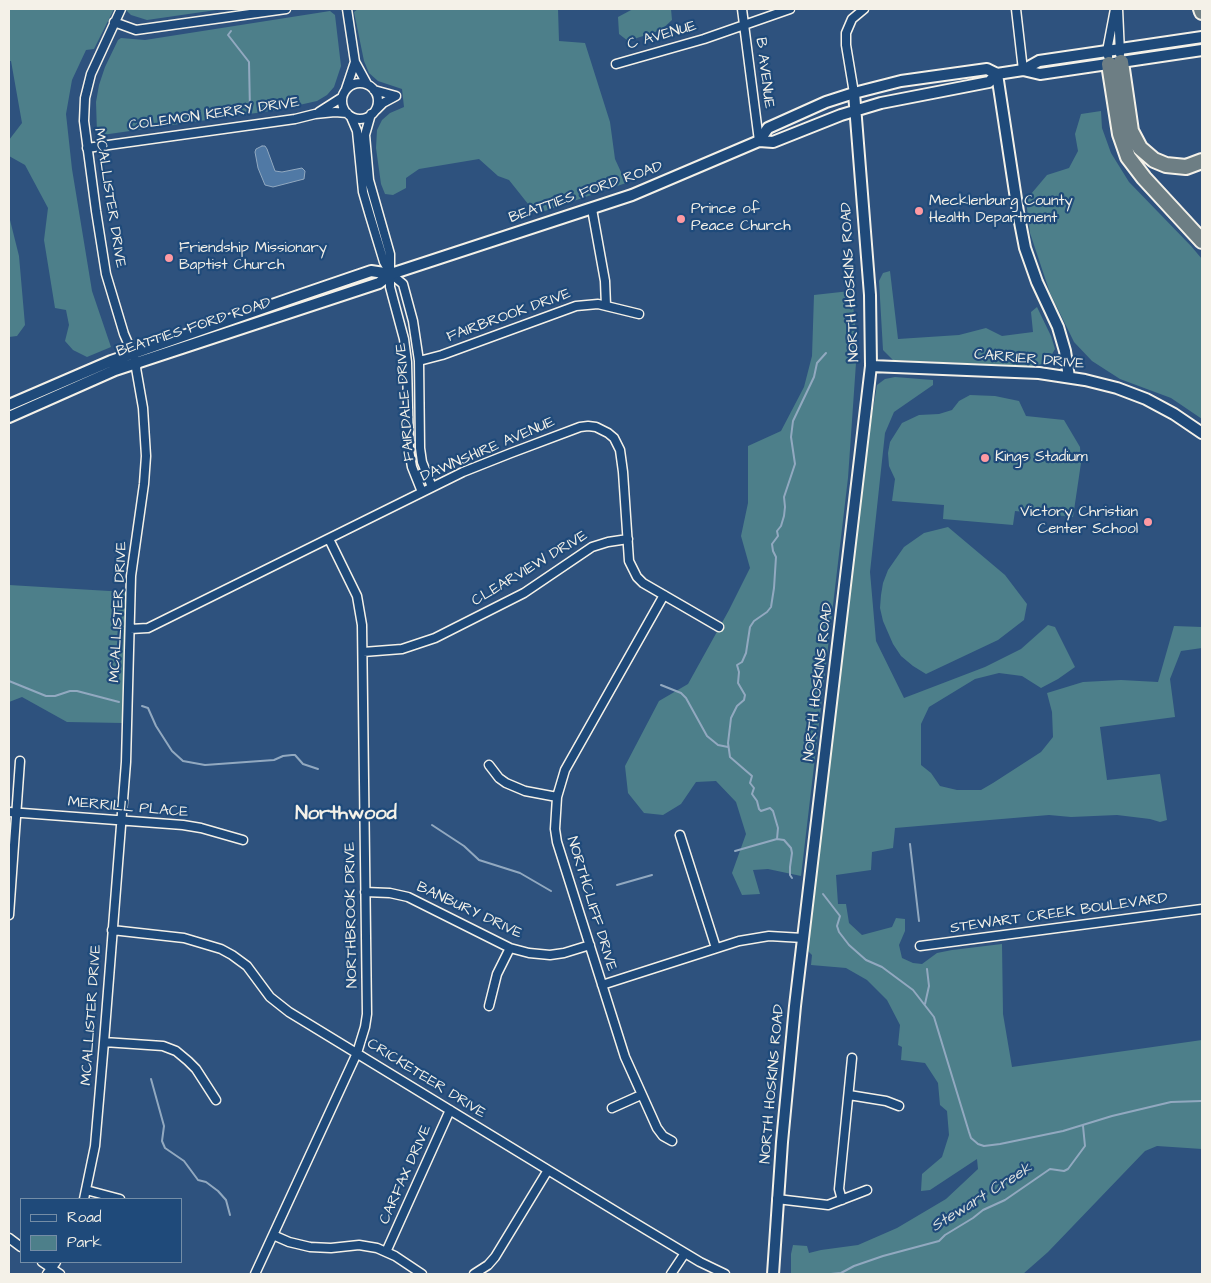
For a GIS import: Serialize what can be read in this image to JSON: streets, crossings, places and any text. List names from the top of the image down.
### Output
{
  "streets": {
    "street": [
      "C AVENUE",
      "B AVENUE",
      "COLEMON KERRY DRIVE",
      "BEATTIES FORD ROAD",
      "MCALLISTER DRIVE",
      "NORTH HOSKINS ROAD",
      "FAIRBROOK DRIVE",
      "CARRIER DRIVE",
      "FAIRDALE DRIVE",
      "DAWNSHIRE AVENUE",
      "CLEARVIEW DRIVE",
      "MERRILL PLACE",
      "NORTHCLIFF DRIVE",
      "BANBURY DRIVE",
      "STEWART CREEK BOULEVARD",
      "NORTHBROOK DRIVE",
      "CRICKETEER DRIVE",
      "CARFAX DRIVE"
    ]
  },
  "crossings": [
    ["C AVENUE", "B AVENUE"],
    ["B AVENUE", "BEATTIES FORD ROAD"],
    ["COLEMON KERRY DRIVE", "MCALLISTER DRIVE"],
    ["BEATTIES FORD ROAD", "MCALLISTER DRIVE"],
    ["BEATTIES FORD ROAD", "NORTH HOSKINS ROAD"],
    ["BEATTIES FORD ROAD", "FAIRDALE DRIVE"],
    ["MCALLISTER DRIVE", "DAWNSHIRE AVENUE"],
    ["MCALLISTER DRIVE", "MERRILL PLACE"],
    ["MCALLISTER DRIVE", "CRICKETEER DRIVE"],
    ["NORTH HOSKINS ROAD", "CARRIER DRIVE"],
    ["FAIRBROOK DRIVE", "FAIRDALE DRIVE"],
    ["FAIRDALE DRIVE", "DAWNSHIRE AVENUE"],
    ["DAWNSHIRE AVENUE", "CLEARVIEW DRIVE"],
    ["DAWNSHIRE AVENUE", "NORTHCLIFF DRIVE"],
    ["DAWNSHIRE AVENUE", "NORTHBROOK DRIVE"],
    ["CLEARVIEW DRIVE", "NORTHBROOK DRIVE"],
    ["NORTHCLIFF DRIVE", "BANBURY DRIVE"],
    ["BANBURY DRIVE", "NORTHBROOK DRIVE"],
    ["NORTHBROOK DRIVE", "CRICKETEER DRIVE"],
    ["CRICKETEER DRIVE", "CARFAX DRIVE"]
  ],
  "districts": ["Northwood"],
  "water": ["Stewart Creek"],
  "places": [
    "Mecklenburg County Health Department",
    "Prince of Peace Church",
    "Friendship Missionary Baptist Church",
    "Kings Stadium",
    "Victory Christian Center School"
  ],
  "legend": ["Road", "Park"]
}
